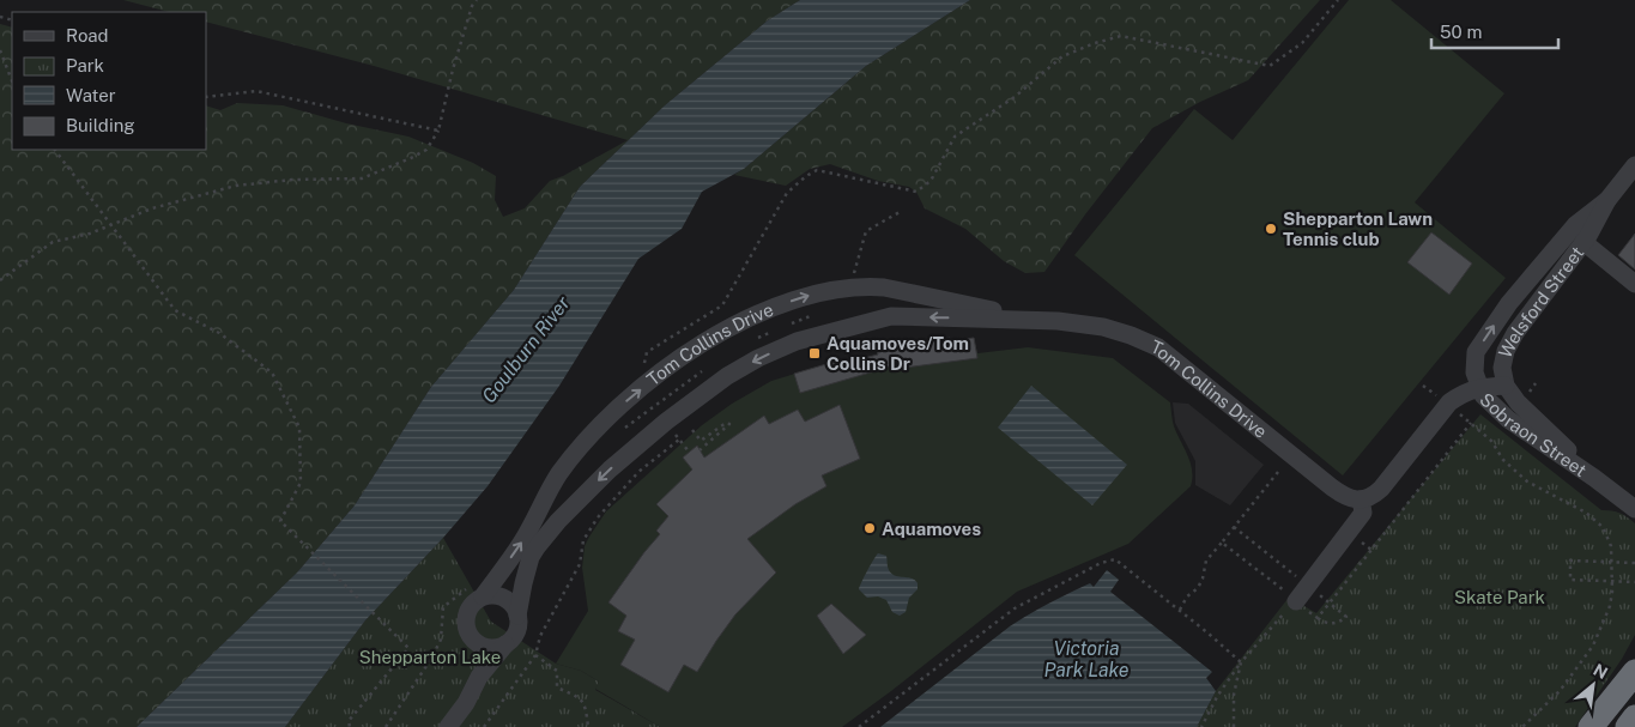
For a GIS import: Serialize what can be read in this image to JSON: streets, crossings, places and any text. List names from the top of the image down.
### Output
{
  "streets": {
    "street": ["Welsford Street", "Tom Collins Drive", "Sobraon Street"]
  },
  "crossings": [
    ["Welsford Street", "Tom Collins Drive"],
    ["Welsford Street", "Sobraon Street"]
  ],
  "water": ["Goulburn River", "Victoria Park Lake"],
  "parks": ["Skate Park", "Shepparton Lake"],
  "places": {
    "other": ["Shepparton Lawn Tennis club", "Aquamoves"],
    "transit": ["Aquamoves/Tom Collins Dr"]
  },
  "legend": [
    "Road",
    "Park",
    "Water",
    "Building"
  ],
  "scale_bar": "50 m",
  "north": "top right"
}
